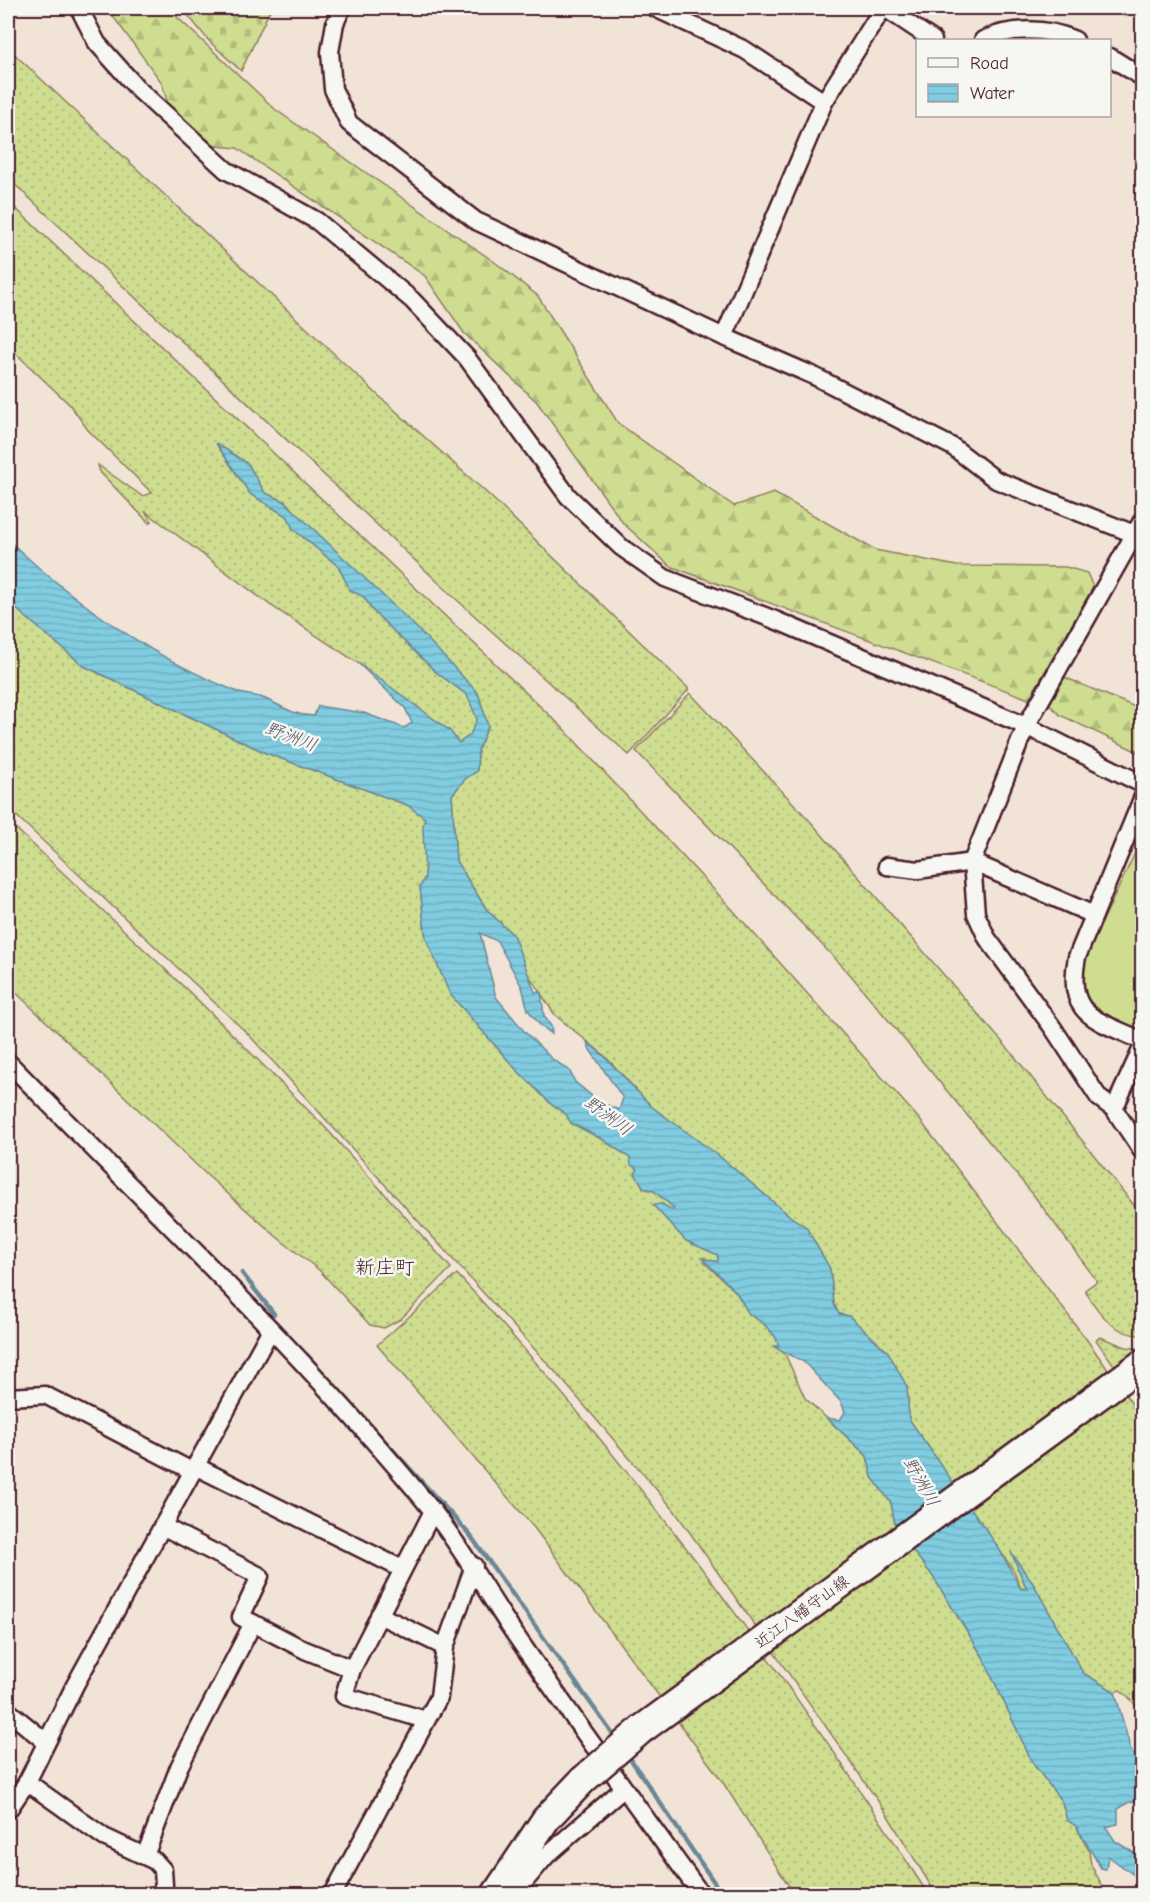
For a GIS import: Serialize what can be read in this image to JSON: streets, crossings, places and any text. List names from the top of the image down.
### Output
{
  "streets": {
    "main road": ["近江八幡守山線"]
  },
  "districts": ["新庄町"],
  "water": ["野洲川"],
  "legend": ["Road", "Water"]
}
